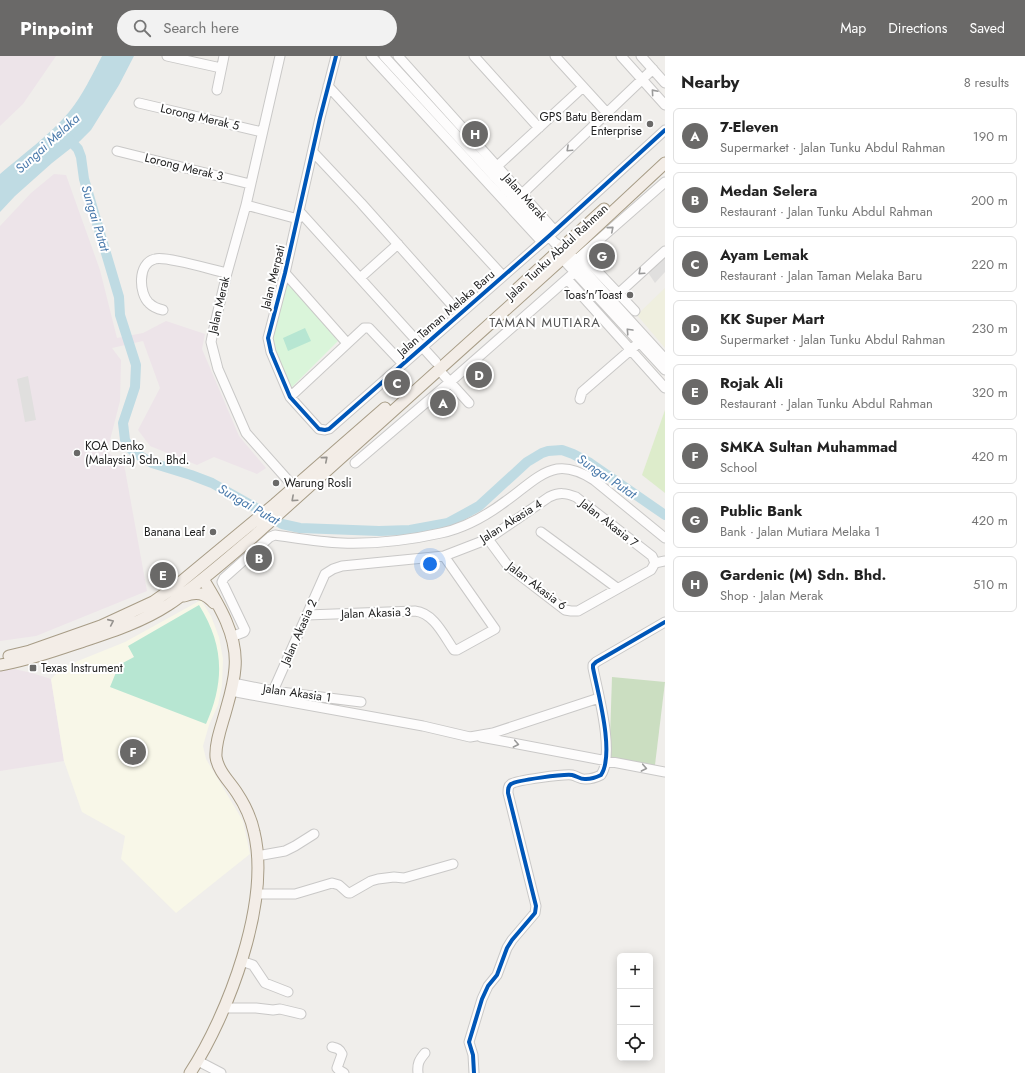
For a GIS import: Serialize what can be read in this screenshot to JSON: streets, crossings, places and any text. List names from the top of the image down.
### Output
{
  "streets": {
    "main road": ["Jalan Tunku Abdul Rahman"],
    "street": [
      "Lorong Merak 5",
      "Lorong Merak 3",
      "Jalan Merak",
      "Jalan Merpati",
      "Jalan Taman Melaka Baru",
      "Jalan Akasia 4",
      "Jalan Akasia 7",
      "Jalan Akasia 6",
      "Jalan Akasia 3",
      "Jalan Akasia 2",
      "Jalan Akasia 1"
    ]
  },
  "crossings": [
    ["Lorong Merak 5", "Jalan Merak"],
    ["Lorong Merak 3", "Jalan Merak"],
    ["Jalan Merak", "Jalan Tunku Abdul Rahman"],
    ["Jalan Merak", "Jalan Taman Melaka Baru"],
    ["Jalan Tunku Abdul Rahman", "Jalan Taman Melaka Baru"],
    ["Jalan Merpati", "Jalan Taman Melaka Baru"],
    ["Jalan Akasia 4", "Jalan Akasia 7"],
    ["Jalan Akasia 4", "Jalan Akasia 6"],
    ["Jalan Akasia 4", "Jalan Akasia 3"],
    ["Jalan Akasia 4", "Jalan Akasia 2"],
    ["Jalan Akasia 7", "Jalan Akasia 6"],
    ["Jalan Akasia 3", "Jalan Akasia 2"],
    ["Jalan Akasia 2", "Jalan Akasia 1"]
  ],
  "districts": ["TAMAN MUTIARA"],
  "water": ["Sungai Melaka", "Sungai Putat"],
  "places": {
    "other": [
      "GPS Batu Berendam Enterprise",
      "Toas'n'Toast",
      "KOA Denko (Malaysia) Sdn. Bhd.",
      "Warung Rosli",
      "Banana Leaf"
    ],
    "transit": ["Texas Instrument"]
  },
  "page": {
    "header": "Pinpoint",
    "search": "Search here",
    "nav": ["Map", "Directions", "Saved"],
    "heading": ["Nearby", "8 results"],
    "list": [
      {
        "mark": "A",
        "name": "7-Eleven",
        "note": "Supermarket · Jalan Tunku Abdul Rahman",
        "value": "190 m"
      },
      {
        "mark": "B",
        "name": "Medan Selera",
        "note": "Restaurant · Jalan Tunku Abdul Rahman",
        "value": "200 m"
      },
      {
        "mark": "C",
        "name": "Ayam Lemak",
        "note": "Restaurant · Jalan Taman Melaka Baru",
        "value": "220 m"
      },
      {
        "mark": "D",
        "name": "KK Super Mart",
        "note": "Supermarket · Jalan Tunku Abdul Rahman",
        "value": "230 m"
      },
      {
        "mark": "E",
        "name": "Rojak Ali",
        "note": "Restaurant · Jalan Tunku Abdul Rahman",
        "value": "320 m"
      },
      {
        "mark": "F",
        "name": "SMKA Sultan Muhammad",
        "note": "School",
        "value": "420 m"
      },
      {
        "mark": "G",
        "name": "Public Bank",
        "note": "Bank · Jalan Mutiara Melaka 1",
        "value": "420 m"
      },
      {
        "mark": "H",
        "name": "Gardenic (M) Sdn. Bhd.",
        "note": "Shop · Jalan Merak",
        "value": "510 m"
      }
    ],
    "pins": [
      "H",
      "G",
      "D",
      "C",
      "A",
      "B",
      "E",
      "F"
    ],
    "map_buttons": ["+", "−"]
  }
}
